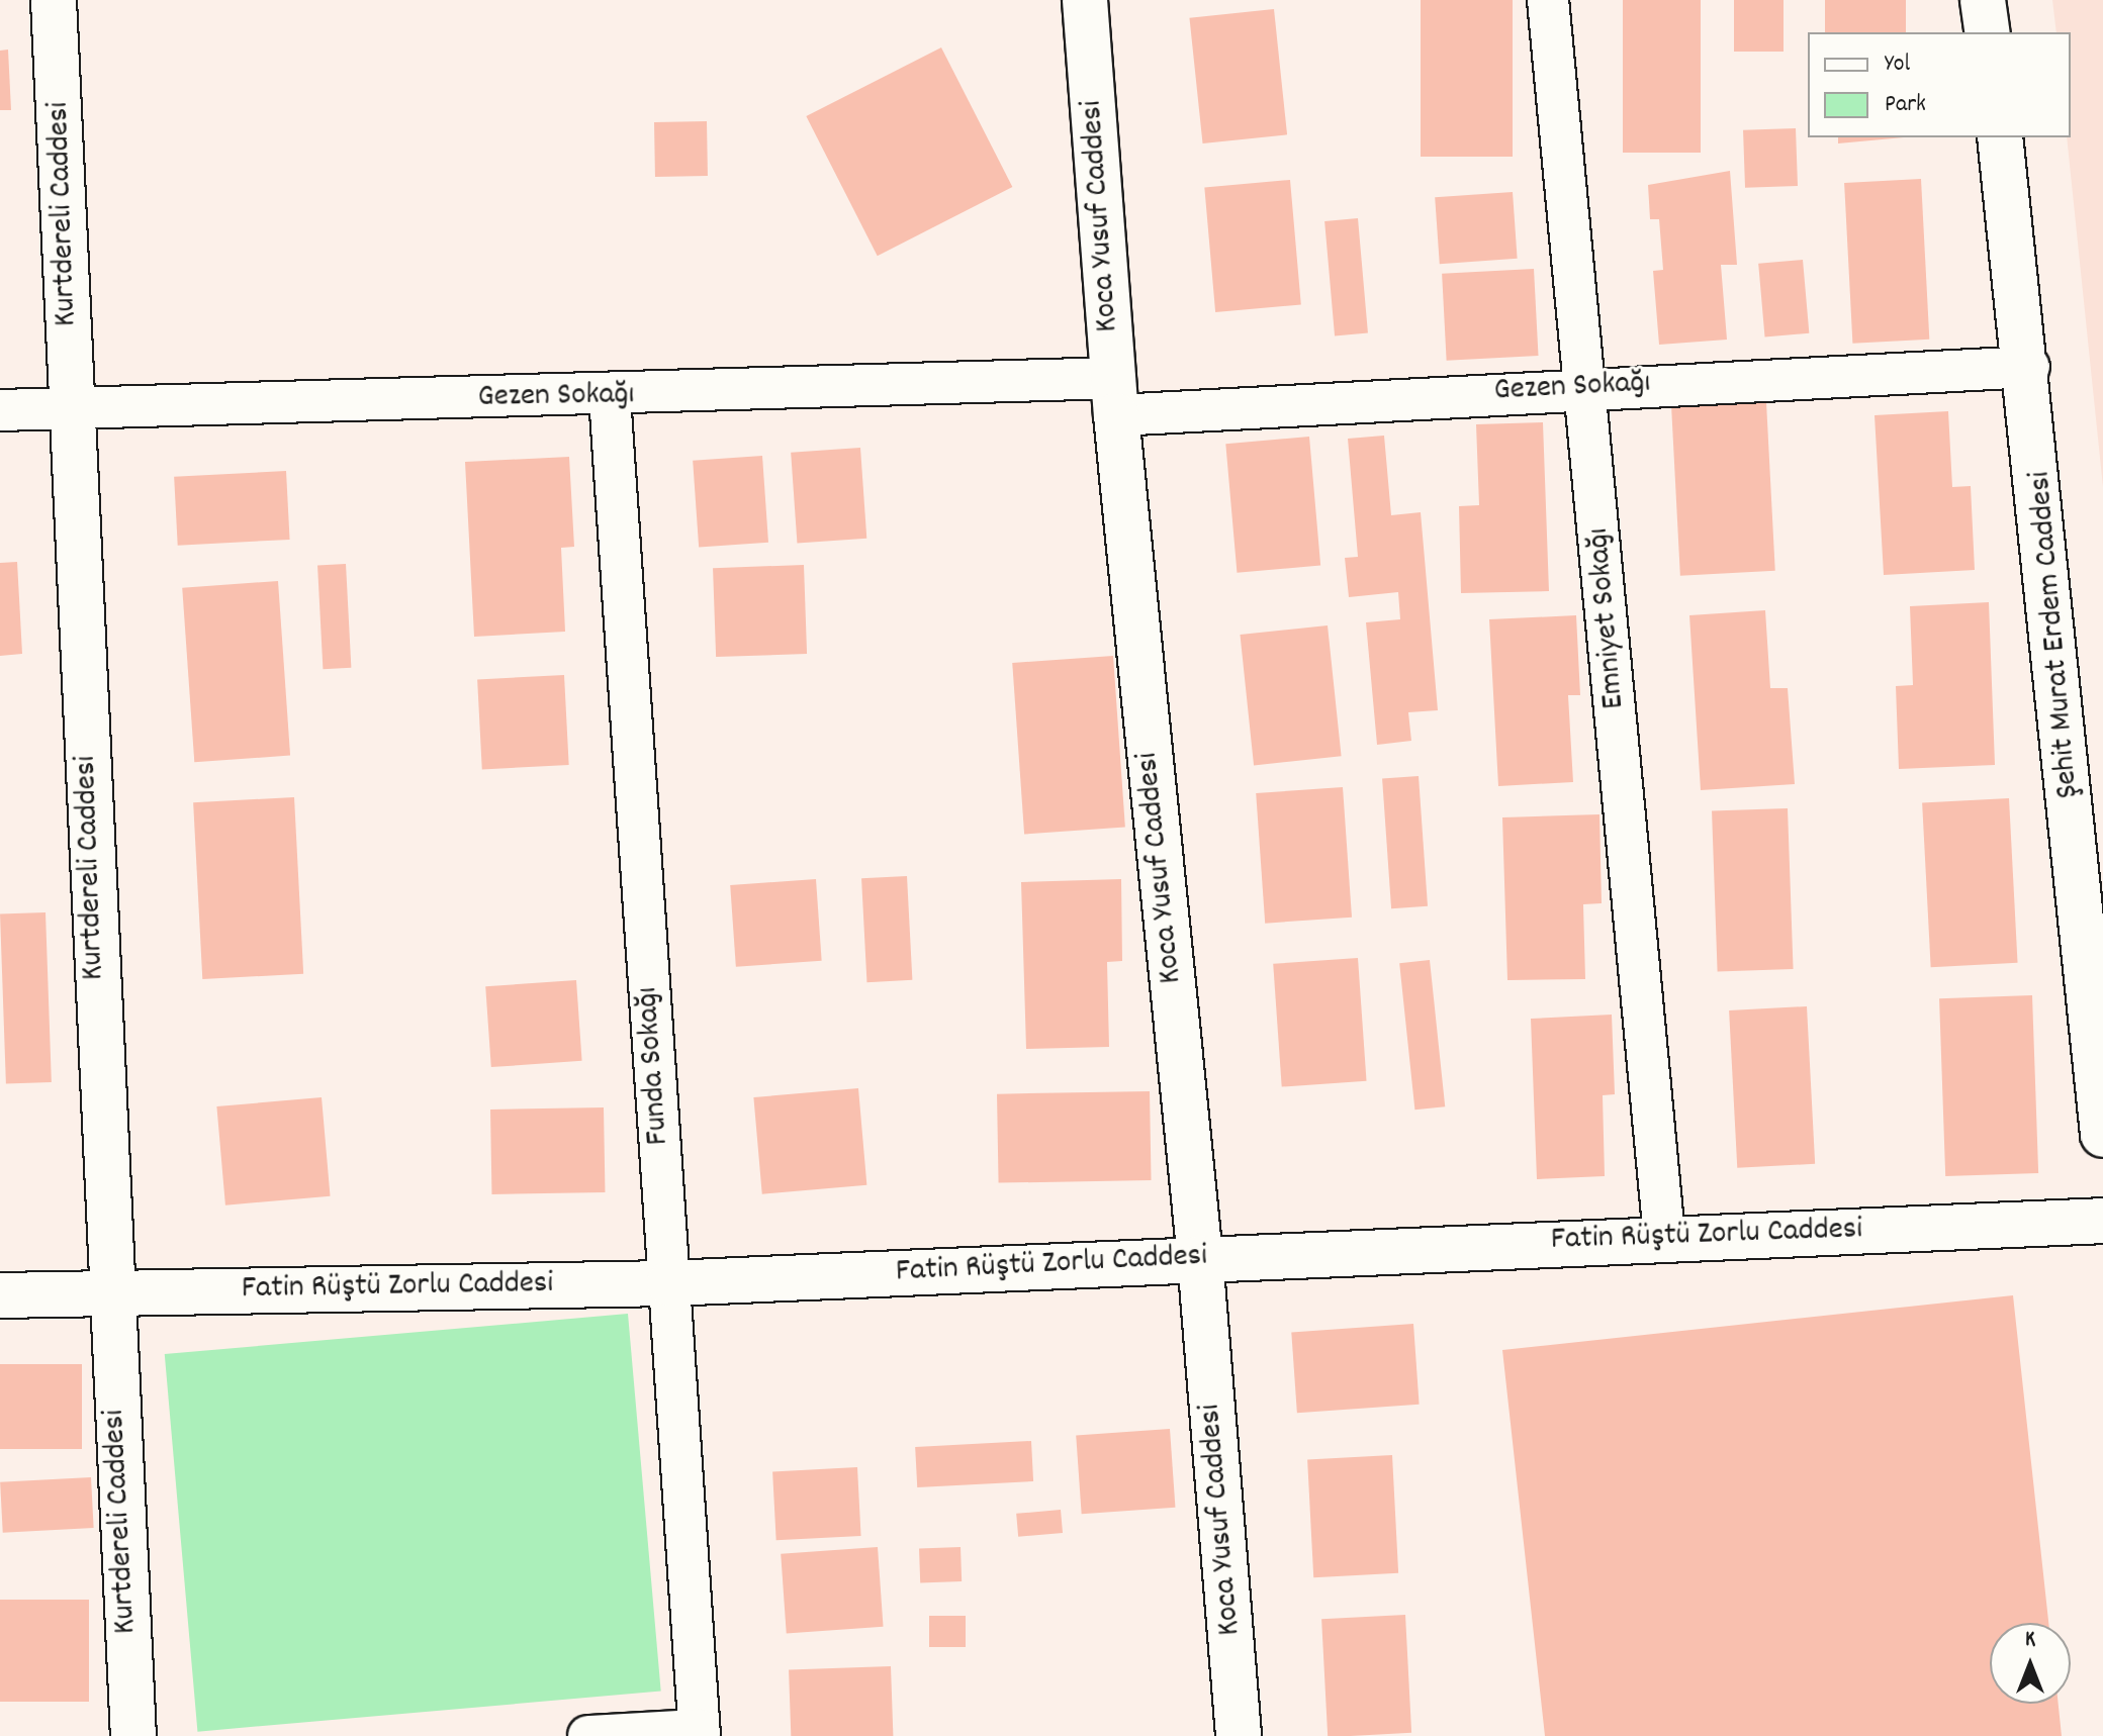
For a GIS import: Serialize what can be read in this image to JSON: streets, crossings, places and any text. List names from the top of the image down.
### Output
{
  "streets": {
    "street": [
      "Kurtdereli Caddesi",
      "Koca Yusuf Caddesi",
      "Gezen Sokağı",
      "Emniyet Sokağı",
      "Şehit Murat Erdem Caddesi",
      "Funda Sokağı",
      "Fatin Rüştü Zorlu Caddesi"
    ]
  },
  "crossings": [
    ["Kurtdereli Caddesi", "Gezen Sokağı"],
    ["Kurtdereli Caddesi", "Fatin Rüştü Zorlu Caddesi"],
    ["Koca Yusuf Caddesi", "Gezen Sokağı"],
    ["Koca Yusuf Caddesi", "Fatin Rüştü Zorlu Caddesi"],
    ["Gezen Sokağı", "Emniyet Sokağı"],
    ["Gezen Sokağı", "Şehit Murat Erdem Caddesi"],
    ["Gezen Sokağı", "Funda Sokağı"],
    ["Emniyet Sokağı", "Fatin Rüştü Zorlu Caddesi"],
    ["Funda Sokağı", "Fatin Rüştü Zorlu Caddesi"]
  ],
  "legend": ["Yol", "Park"],
  "north": "top"
}
